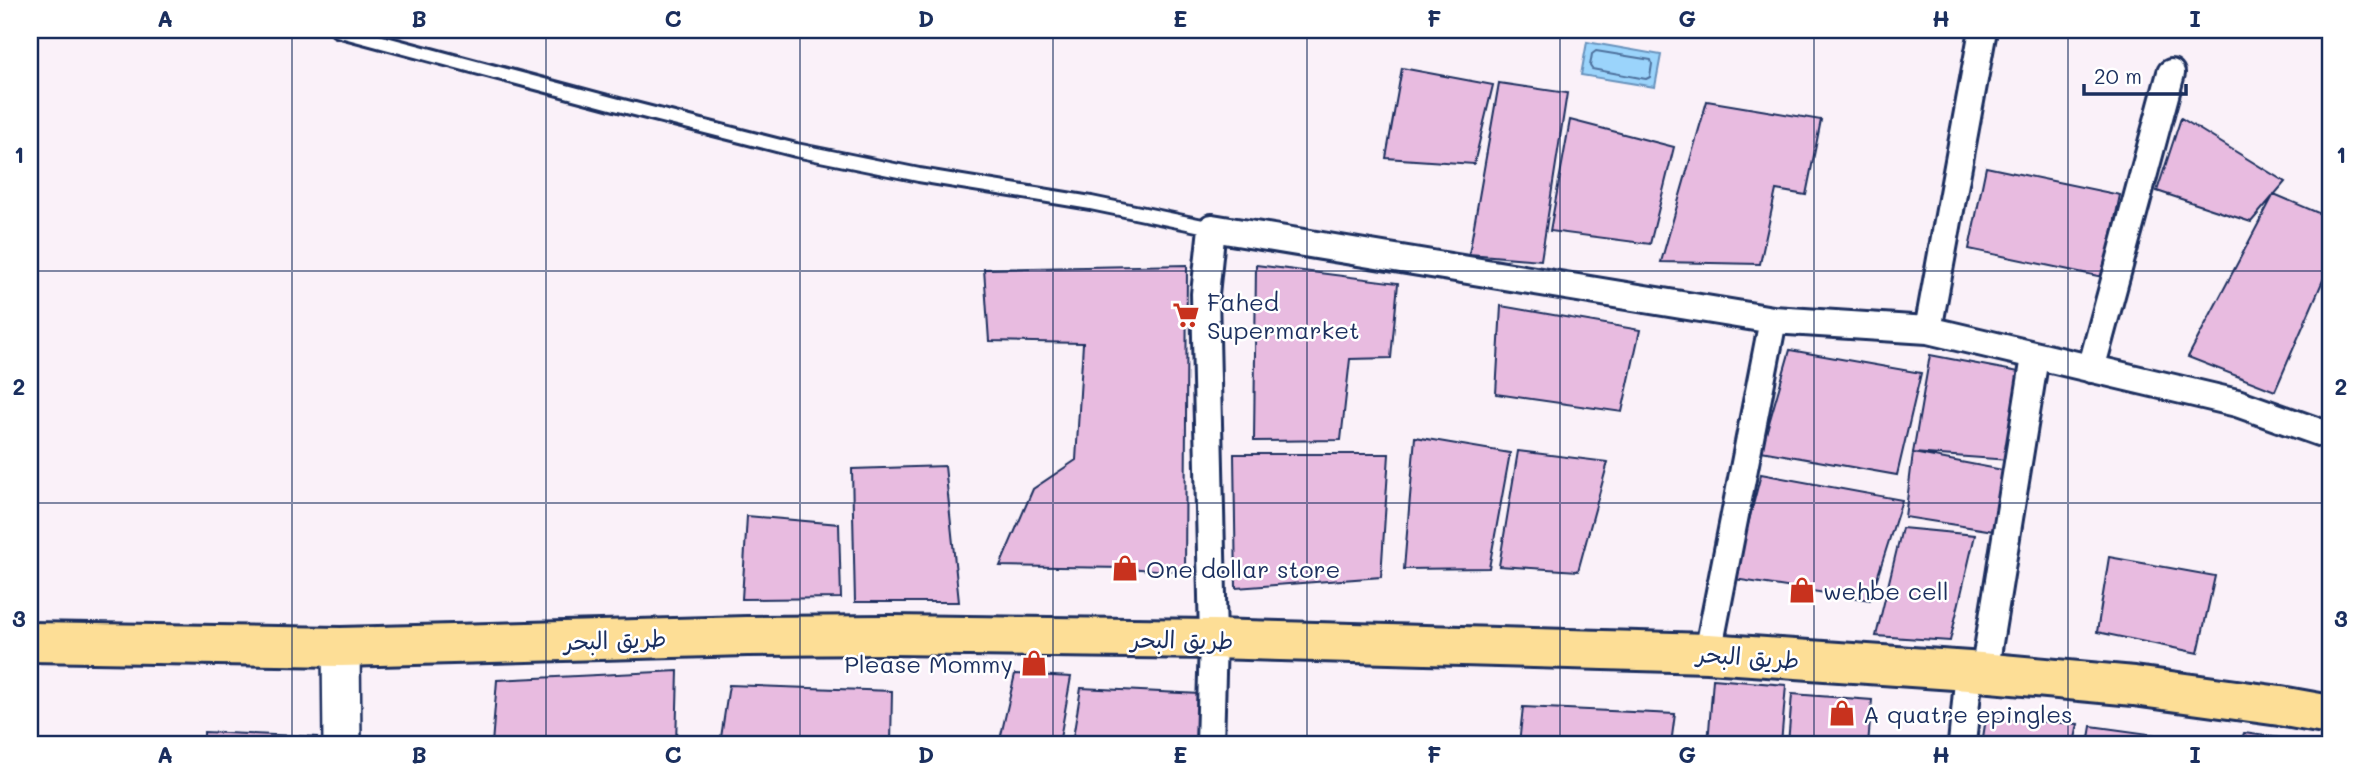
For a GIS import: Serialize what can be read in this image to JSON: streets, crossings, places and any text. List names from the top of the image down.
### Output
{
  "streets": {
    "main road": ["طريق البحر"]
  },
  "places": {
    "supermarket": ["Fahed Supermarket"],
    "shop": [
      "One dollar store",
      "wehbe cell",
      "Please Mommy",
      "A quatre epingles"
    ]
  },
  "scale_bar": "20 m",
  "grid": {
    "columns": [
      "A",
      "B",
      "C",
      "D",
      "E",
      "F",
      "G",
      "H",
      "I"
    ],
    "rows": ["1", "2", "3"]
  }
}
